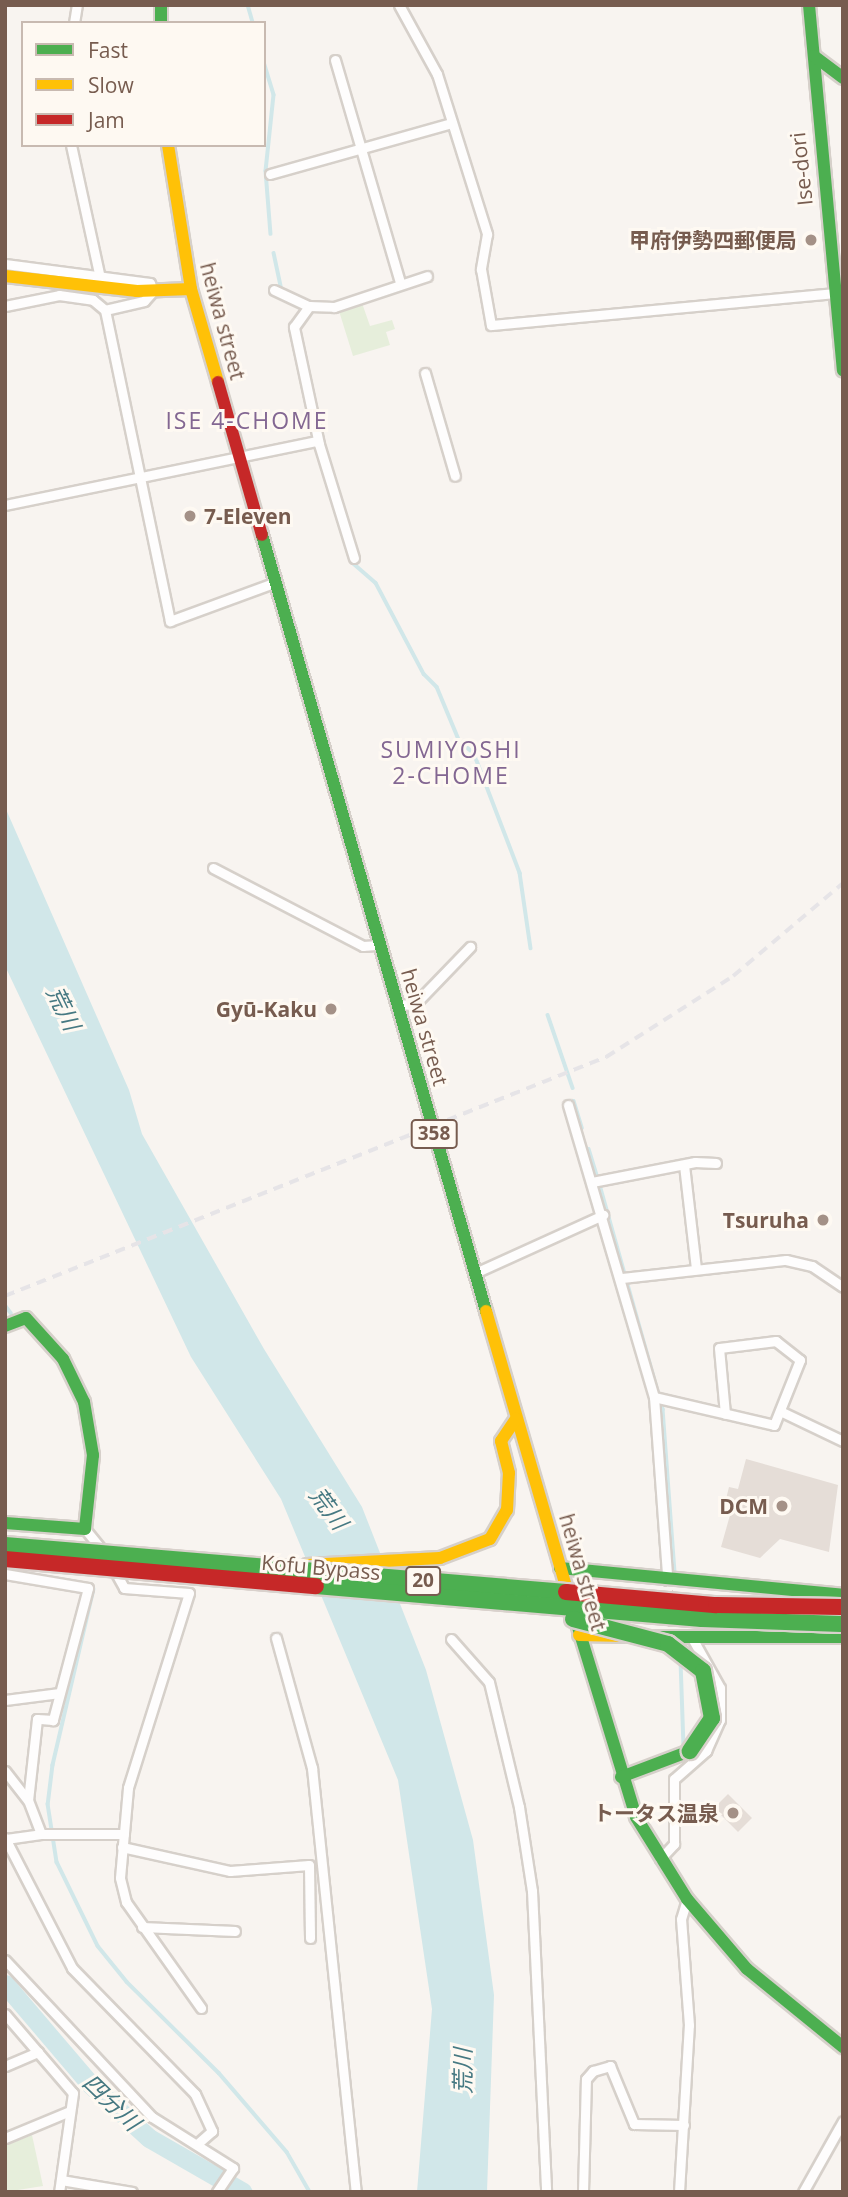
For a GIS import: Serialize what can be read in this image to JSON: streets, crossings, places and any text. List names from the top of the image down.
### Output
{
  "streets": {
    "main road": [
      "Ise-dori",
      "heiwa street",
      "358",
      "Kofu Bypass",
      "20"
    ]
  },
  "districts": ["ISE 4-CHOME", "SUMIYOSHI 2-CHOME"],
  "water": ["荒川", "四分川"],
  "places": [
    "甲府伊勢四郵便局",
    "7-Eleven",
    "Gyū-Kaku",
    "Tsuruha",
    "DCM",
    "トータス温泉"
  ],
  "legend": ["Fast", "Slow", "Jam"]
}
